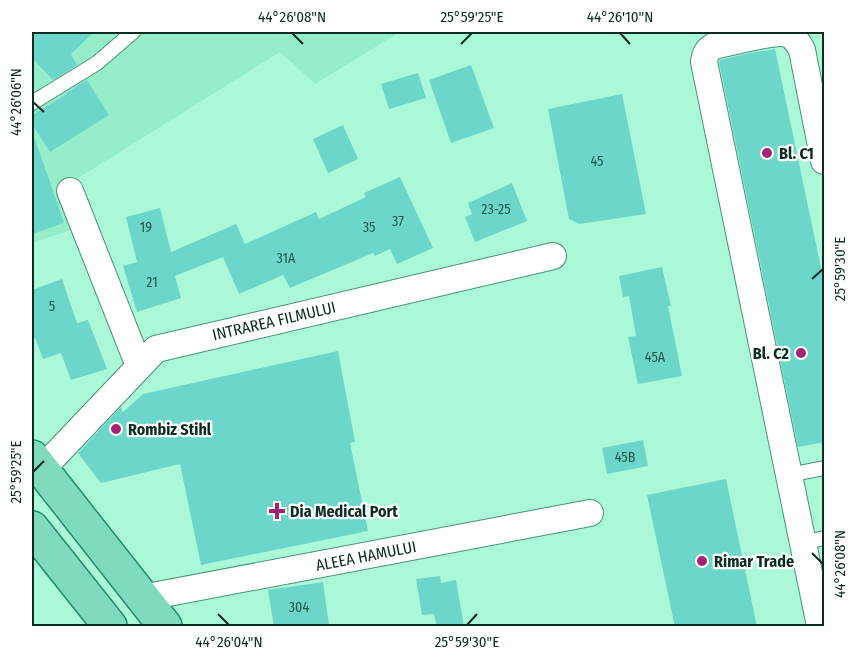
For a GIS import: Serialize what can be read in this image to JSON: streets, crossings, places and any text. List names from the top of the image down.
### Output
{
  "streets": {
    "street": ["INTRAREA FILMULUI", "ALEEA HAMULUI"]
  },
  "places": {
    "other": [
      "Bl. C1",
      "Bl. C2",
      "Rombiz Stihl",
      "Rimar Trade"
    ],
    "health": ["Dia Medical Port"]
  },
  "house_numbers": [
    "45",
    "23-25",
    "37",
    "19",
    "35",
    "31A",
    "21",
    "5",
    "45A",
    "45B",
    "304"
  ],
  "coordinates": [
    "44°26'08\"N",
    "25°59'25\"E",
    "44°26'10\"N",
    "44°26'06\"N",
    "25°59'30\"E",
    "44°26'04\"N"
  ]
}
